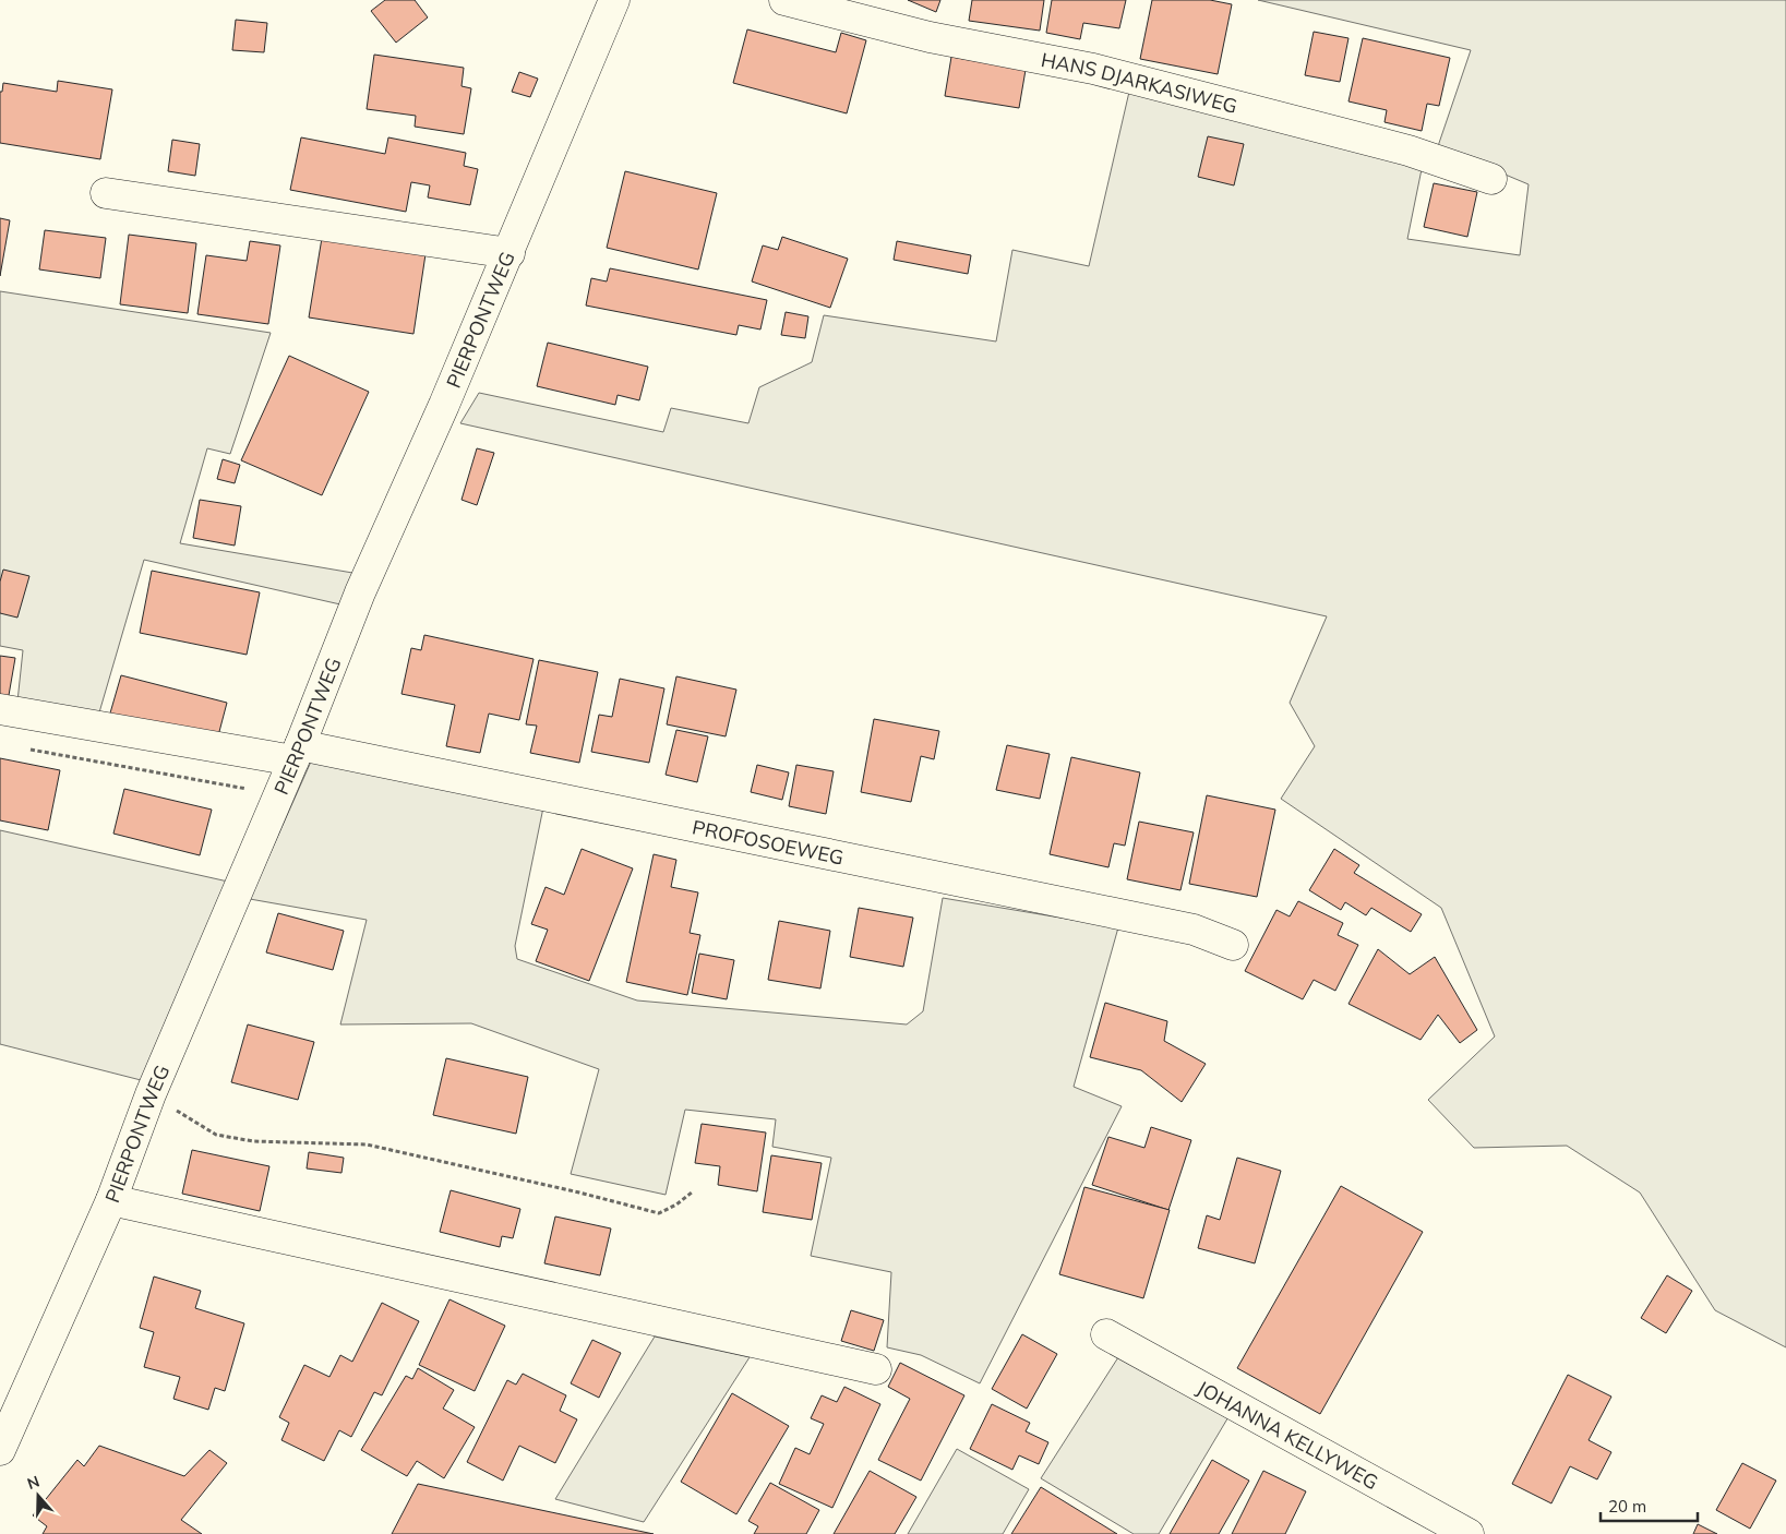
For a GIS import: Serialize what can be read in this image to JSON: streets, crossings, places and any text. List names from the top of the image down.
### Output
{
  "streets": {
    "street": [
      "HANS DJARKASIWEG",
      "PIERPONTWEG",
      "PROFOSOEWEG",
      "JOHANNA KELLYWEG"
    ]
  },
  "crossings": [
    ["PIERPONTWEG", "PROFOSOEWEG"]
  ],
  "scale_bar": "20 m",
  "north": "top"
}
